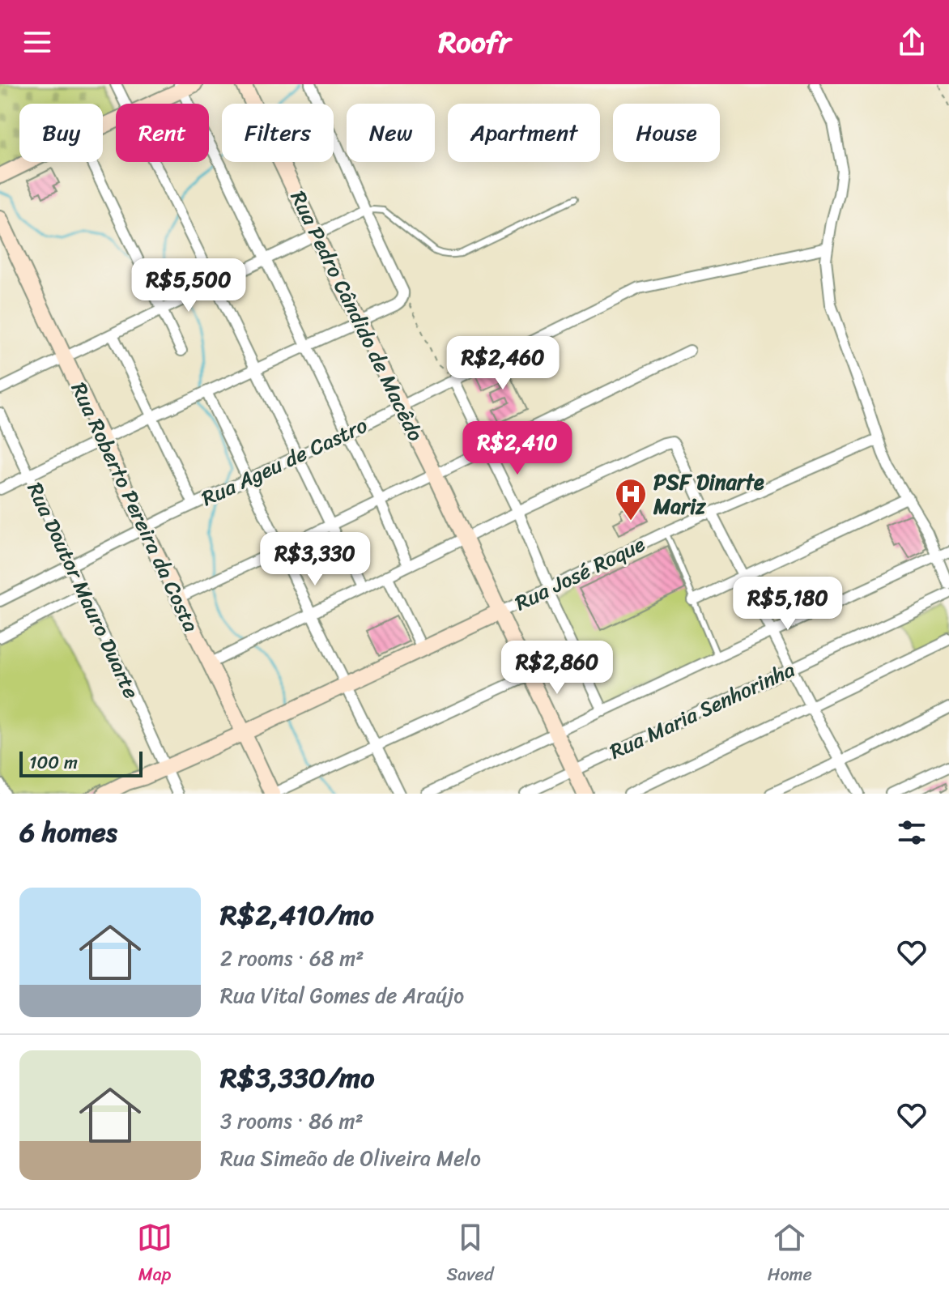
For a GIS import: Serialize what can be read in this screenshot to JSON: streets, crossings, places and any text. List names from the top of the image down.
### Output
{
  "streets": {
    "street": [
      "Rua Pedro Cândido de Macêdo",
      "Rua Ageu de Castro",
      "Rua Roberto Pereira da Costa",
      "Rua José Roque",
      "Rua Doutor Mauro Duarte",
      "Rua Maria Senhorinha"
    ]
  },
  "crossings": [
    ["Rua Pedro Cândido de Macêdo", "Rua Ageu de Castro"],
    ["Rua Pedro Cândido de Macêdo", "Rua José Roque"],
    ["Rua Pedro Cândido de Macêdo", "Rua Maria Senhorinha"],
    ["Rua Ageu de Castro", "Rua Roberto Pereira da Costa"],
    ["Rua Ageu de Castro", "Rua Doutor Mauro Duarte"],
    ["Rua Roberto Pereira da Costa", "Rua José Roque"],
    ["Rua José Roque", "Rua Doutor Mauro Duarte"]
  ],
  "places": {
    "hospital": ["PSF Dinarte Mariz"]
  },
  "scale_bar": "100 m",
  "page": {
    "header": "Roofr",
    "chip": [
      "Buy",
      "Rent",
      "Filters",
      "New",
      "Apartment",
      "House"
    ],
    "price": [
      "R$5,500",
      "R$2,460",
      "R$2,410",
      "R$3,330",
      "R$5,180",
      "R$2,860"
    ],
    "scale": "100 m",
    "heading": "6 homes",
    "list": [
      {
        "name": "R$2,410/mo",
        "note": "2 rooms · 68 m² · Rua Vital Gomes de Araújo"
      },
      {
        "name": "R$3,330/mo",
        "note": "3 rooms · 86 m² · Rua Simeão de Oliveira Melo"
      }
    ],
    "tabs": ["Map", "Saved", "Home"]
  }
}
